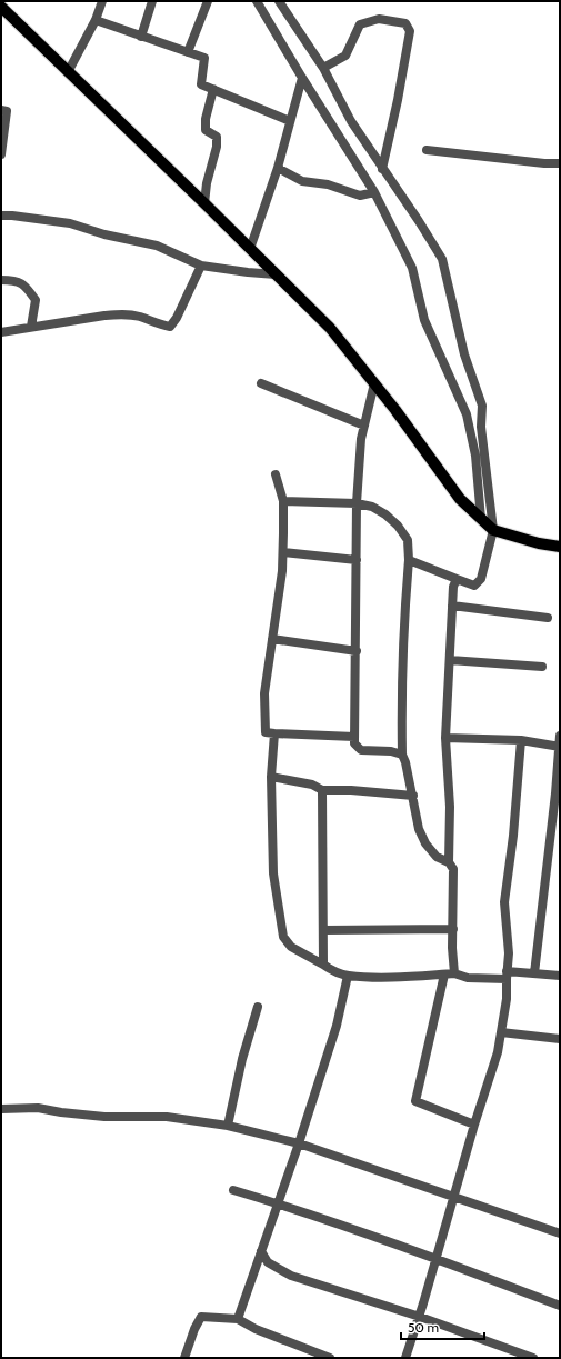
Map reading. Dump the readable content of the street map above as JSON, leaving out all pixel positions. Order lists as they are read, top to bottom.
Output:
{
  "scale_bar": "50 m"
}
